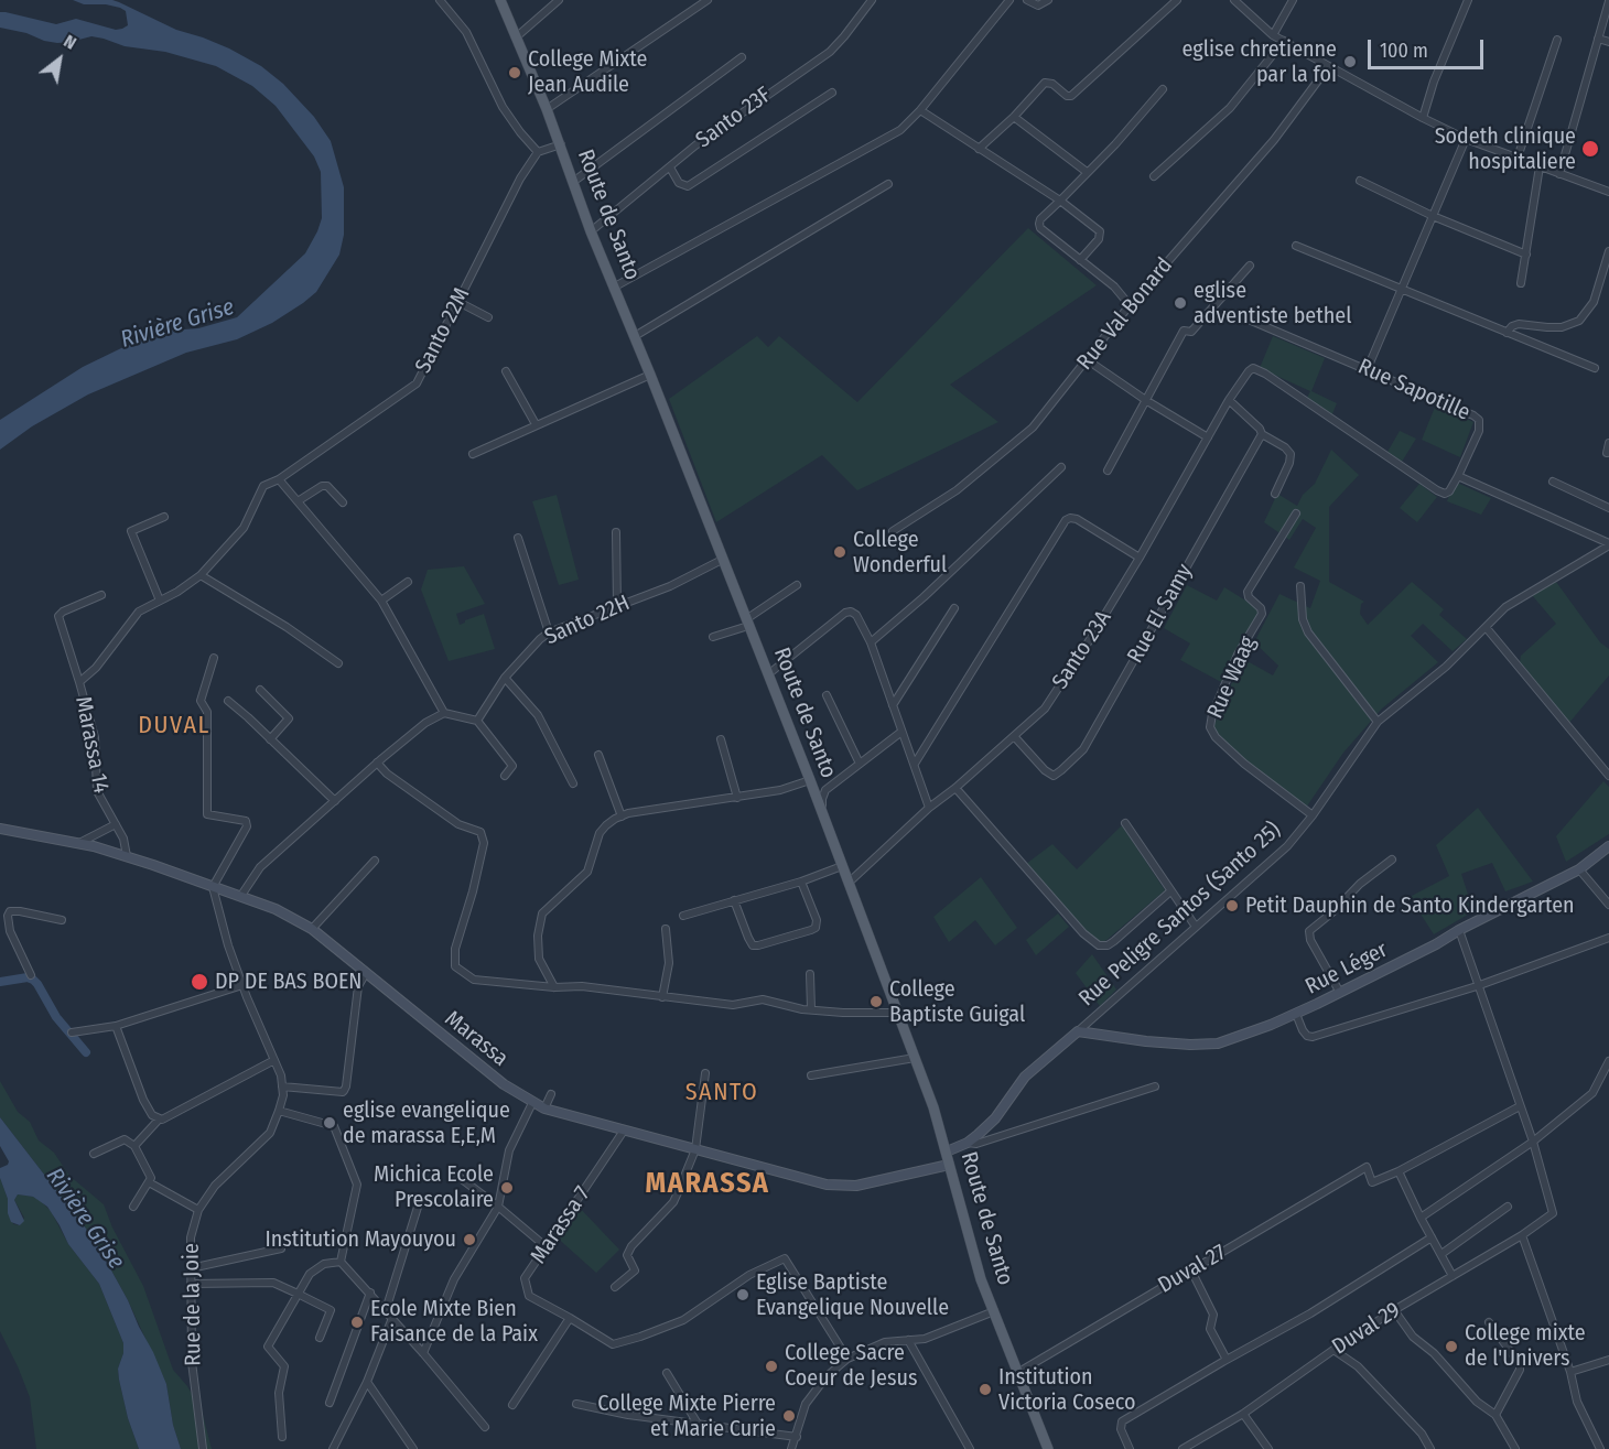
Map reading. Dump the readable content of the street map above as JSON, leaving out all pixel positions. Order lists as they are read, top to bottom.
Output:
{
  "streets": {
    "main road": [
      "Route de Santo",
      "Rue Peligre Santos (Santo 25)",
      "Rue Léger",
      "Marassa"
    ],
    "street": [
      "Santo 23F",
      "Rue Val Bonard",
      "Santo 22M",
      "Rue Sapotille",
      "Rue El Samy",
      "Santo 22H",
      "Santo 23A",
      "Rue Waag",
      "Marassa 14",
      "Marassa 7",
      "Duval 27",
      "Rue de la Joie",
      "Duval 29"
    ]
  },
  "crossings": [
    ["Santo 23F", "Route de Santo"],
    ["Route de Santo", "Santo 22H"],
    ["Route de Santo", "Santo 23A"],
    ["Route de Santo", "Rue Peligre Santos (Santo 25)"],
    ["Route de Santo", "Marassa"],
    ["Route de Santo", "Duval 27"],
    ["Santo 22M", "Marassa 14"],
    ["Rue Sapotille", "Santo 23A"],
    ["Rue El Samy", "Santo 23A"],
    ["Rue Waag", "Rue Peligre Santos (Santo 25)"],
    ["Marassa 14", "Marassa"],
    ["Rue Peligre Santos (Santo 25)", "Rue Léger"],
    ["Marassa", "Marassa 7"],
    ["Marassa", "Rue de la Joie"]
  ],
  "districts": ["DUVAL", "SANTO", "MARASSA"],
  "water": ["Rivière Grise"],
  "places": [
    "eglise chretienne par la foi",
    "College Mixte Jean Audile",
    "Sodeth clinique hospitaliere",
    "eglise adventiste bethel",
    "College Wonderful",
    "Petit Dauphin de Santo Kindergarten",
    "DP DE BAS BOEN",
    "College Baptiste Guigal",
    "eglise evangelique de marassa E,E,M",
    "Michica Ecole Prescolaire",
    "Institution Mayouyou",
    "Eglise Baptiste Evangelique Nouvelle",
    "Ecole Mixte Bien Faisance de la Paix",
    "College mixte de l'Univers",
    "College Sacre Coeur de Jesus",
    "Institution Victoria Coseco",
    "College Mixte Pierre et Marie Curie"
  ],
  "scale_bar": "100 m",
  "north": "top right"
}
